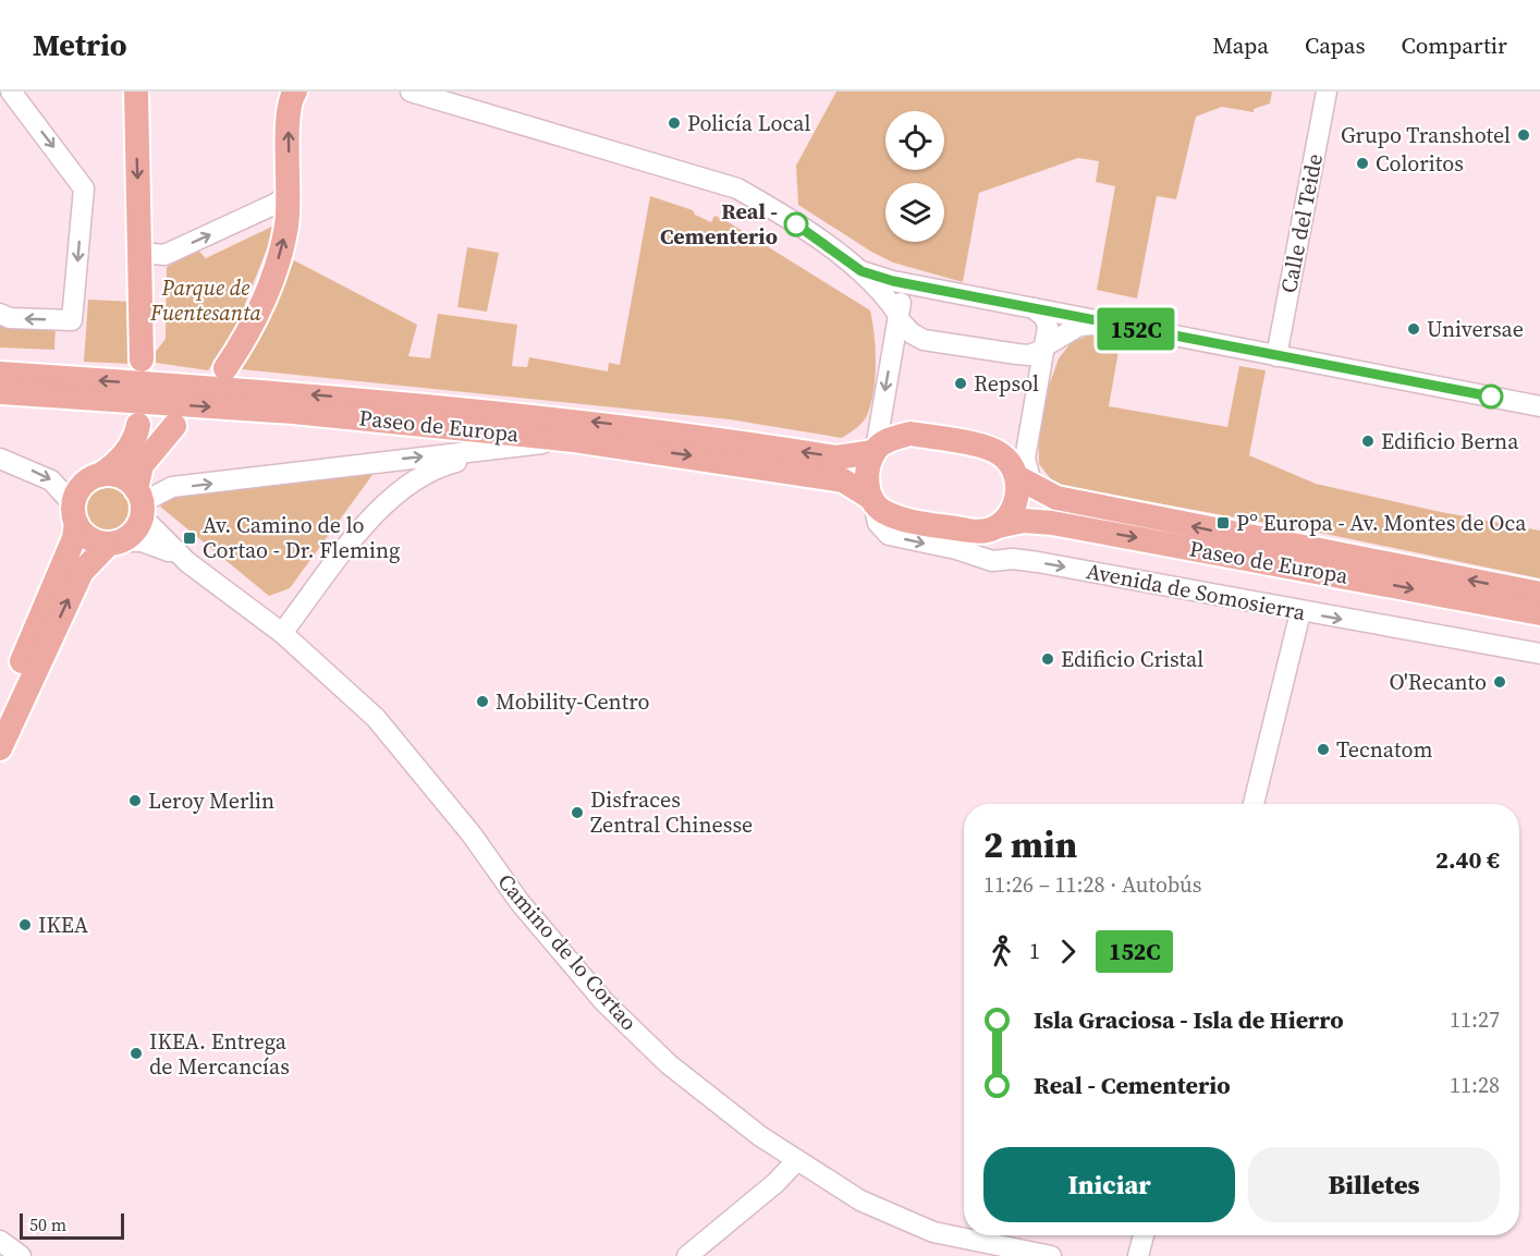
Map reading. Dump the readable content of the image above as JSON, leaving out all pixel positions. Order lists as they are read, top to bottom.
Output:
{
  "streets": {
    "main road": ["Paseo de Europa"],
    "street": ["Calle del Teide", "Avenida de Somosierra", "Camino de lo Cortao"]
  },
  "crossings": [
    ["Paseo de Europa", "Avenida de Somosierra"]
  ],
  "one_way": ["Avenida de Somosierra"],
  "parks": ["Parque de Fuentesanta"],
  "places": {
    "other": [
      "Policía Local",
      "Grupo Transhotel",
      "Coloritos",
      "Real - Cementerio",
      "Universae",
      "Repsol",
      "Edificio Berna",
      "Edificio Cristal",
      "O'Recanto",
      "Mobility-Centro",
      "Tecnatom",
      "Leroy Merlin",
      "Disfraces Zentral Chinesse",
      "IKEA",
      "IKEA. Entrega de Mercancías"
    ],
    "transit": ["Pº Europa - Av. Montes de Oca", "Av. Camino de lo Cortao - Dr. Fleming"]
  },
  "lines": ["bus line 152C"],
  "scale_bar": "50 m",
  "page": {
    "header": "Metrio",
    "nav": ["Mapa", "Capas", "Compartir"],
    "on_map": "152C",
    "heading": ["2 min", "11:26 – 11:28 · Autobús", "2.40 €"],
    "legs": ["1", "152C"],
    "list": [
      {
        "name": "Isla Graciosa - Isla de Hierro",
        "value": "11:27"
      },
      {
        "name": "Real - Cementerio",
        "value": "11:28"
      }
    ],
    "buttons": ["Iniciar", "Billetes"],
    "scale": "50 m"
  }
}
